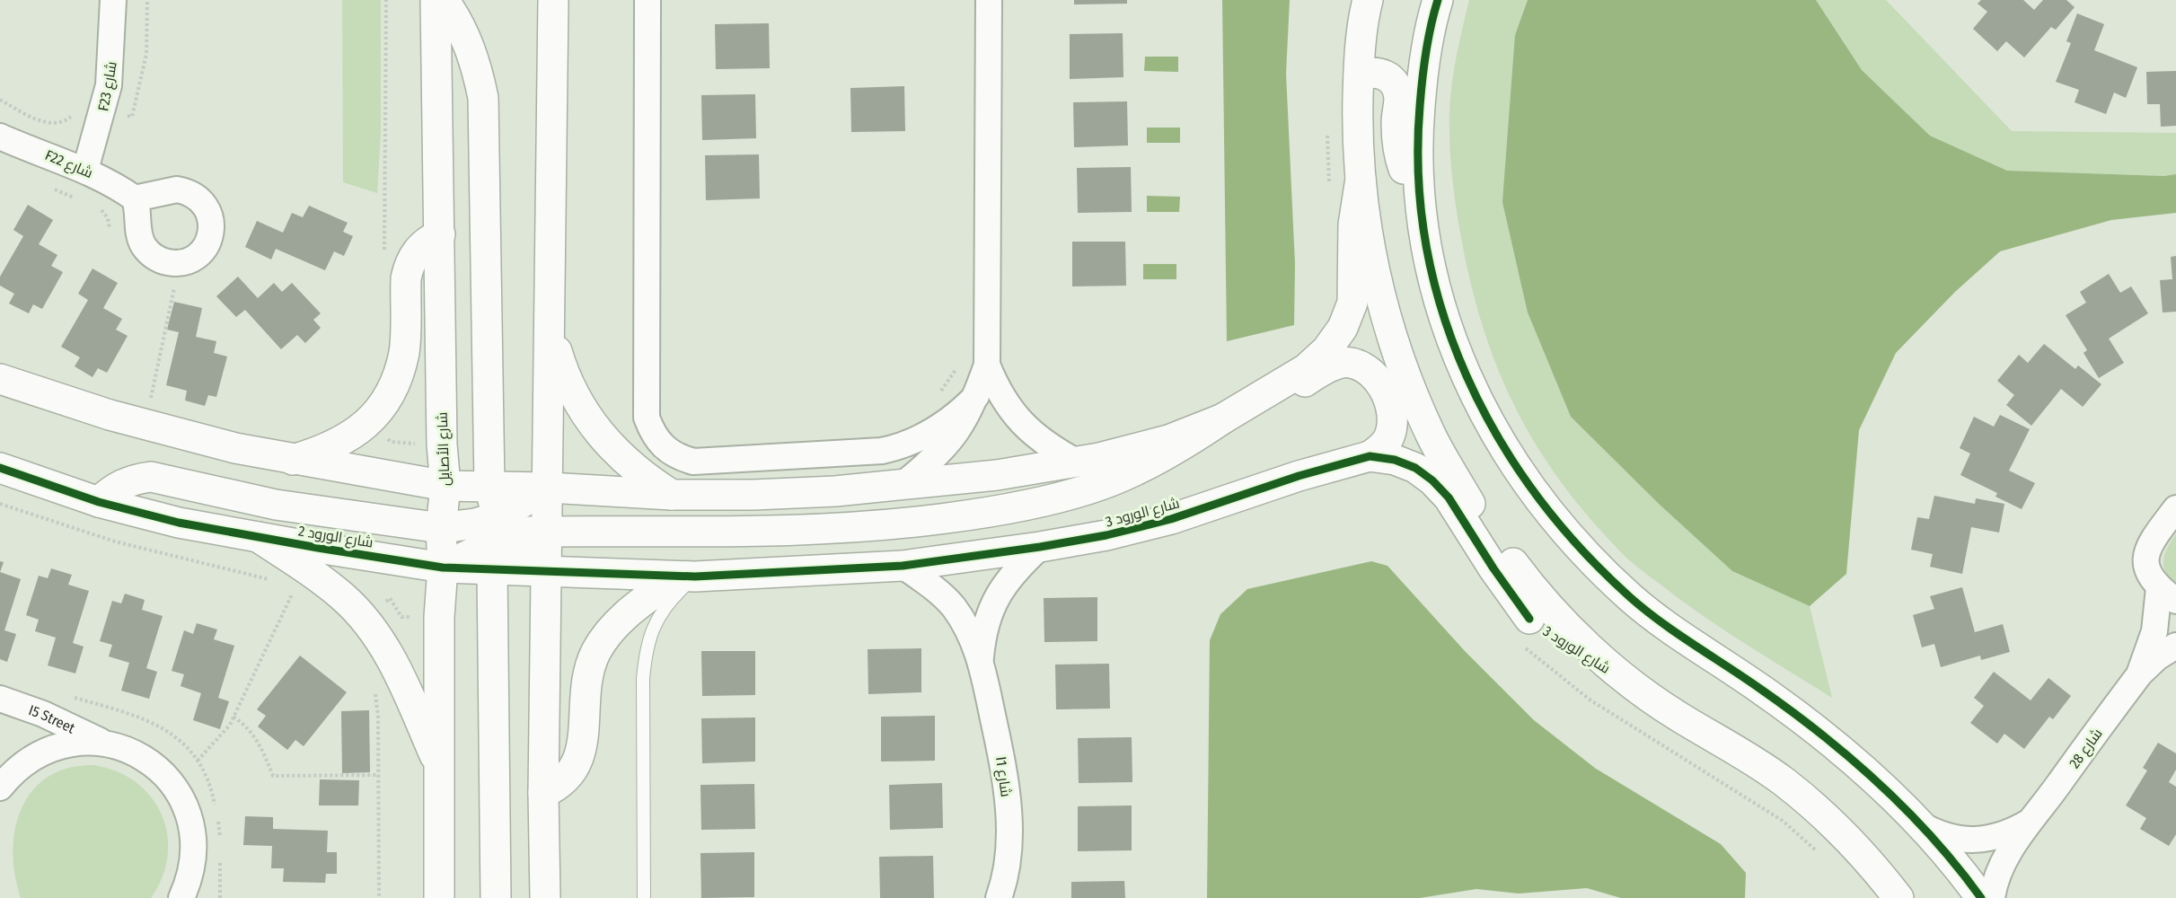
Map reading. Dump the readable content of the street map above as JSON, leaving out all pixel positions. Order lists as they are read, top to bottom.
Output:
{
  "streets": {
    "street": [
      "F23 شارع",
      "F22 شارع",
      "شارع الأصايل",
      "شارع الورود 3",
      "شارع الورود 2",
      "I5 Street",
      "شارع 28",
      "I1 شارع"
    ]
  },
  "crossings": [
    ["F23 شارع", "F22 شارع"],
    ["شارع الأصايل", "شارع الورود 2"],
    ["شارع الورود 3", "I1 شارع"]
  ]
}
